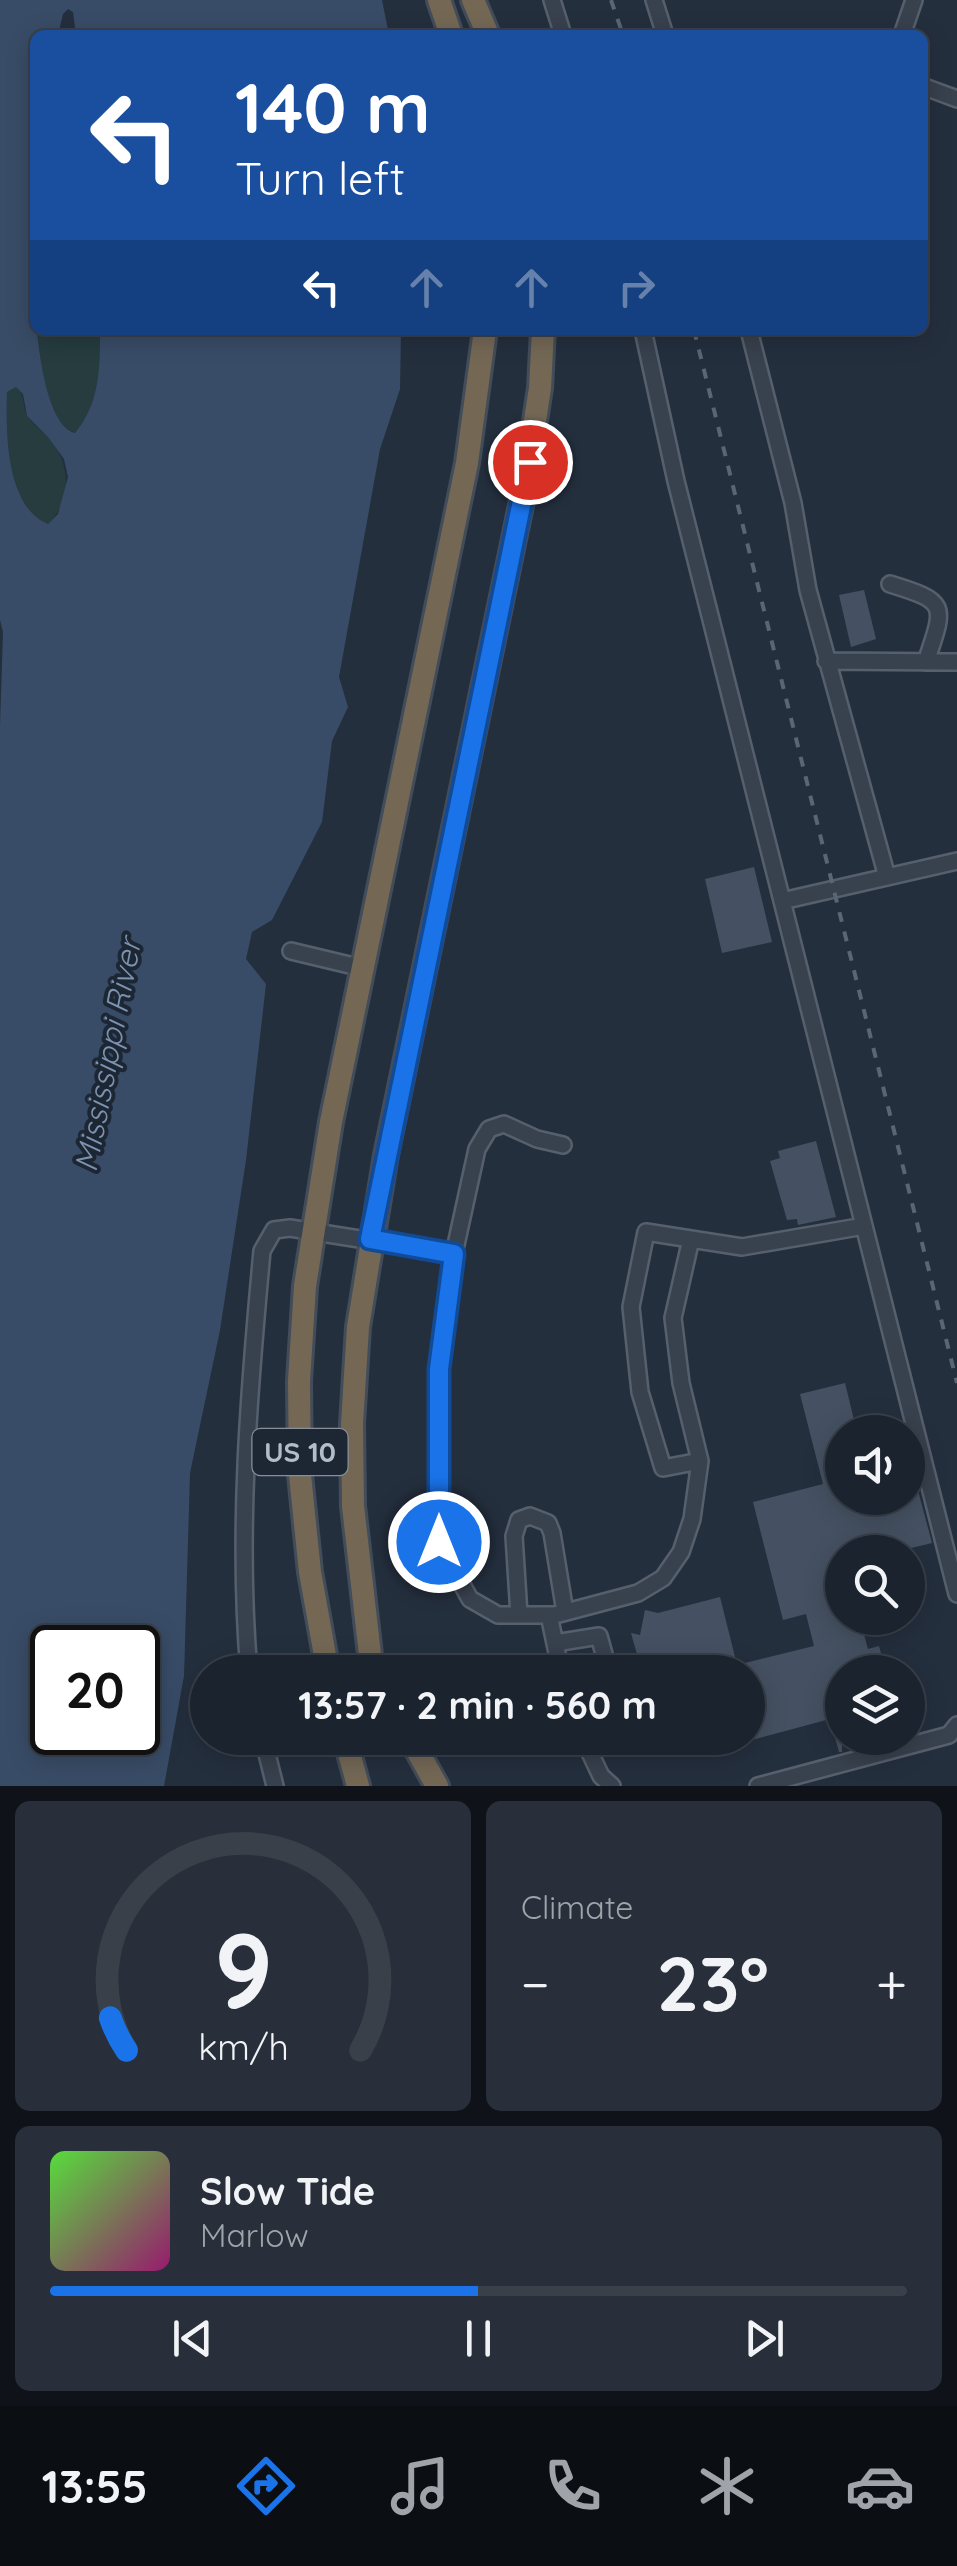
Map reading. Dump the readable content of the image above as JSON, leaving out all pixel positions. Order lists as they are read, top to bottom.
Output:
{
  "streets": {
    "highway": ["US 10"]
  },
  "water": ["Mississippi River"],
  "page": {
    "turn": ["140 m", "Turn left"],
    "limit": "20",
    "trip": "13:57 · 2 min · 560 m",
    "tile": "Climate",
    "heat": ["−", "23°", "+"],
    "song": ["Slow Tide", "Marlow"],
    "tabs": "13:55",
    "gauge": ["9", "km/h"]
  }
}
